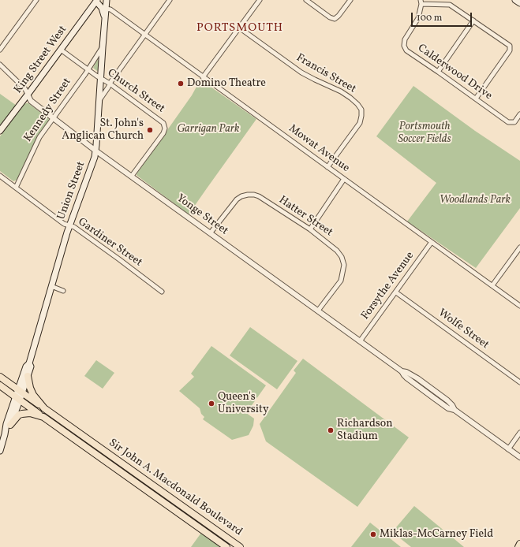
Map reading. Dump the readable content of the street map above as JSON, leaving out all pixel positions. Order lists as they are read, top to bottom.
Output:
{
  "streets": {
    "main road": ["King Street West", "Union Street", "Sir John A. Macdonald Boulevard"],
    "street": [
      "Calderwood Drive",
      "Francis Street",
      "Church Street",
      "Kennedy Street",
      "Mowat Avenue",
      "Yonge Street",
      "Hatter Street",
      "Gardiner Street",
      "Forsythe Avenue",
      "Wolfe Street"
    ]
  },
  "crossings": [
    ["King Street West", "Church Street"],
    ["King Street West", "Union Street"],
    ["King Street West", "Yonge Street"],
    ["Francis Street", "Mowat Avenue"],
    ["Church Street", "Kennedy Street"],
    ["Church Street", "Union Street"],
    ["Church Street", "Yonge Street"],
    ["Kennedy Street", "Union Street"],
    ["Kennedy Street", "Yonge Street"],
    ["Kennedy Street", "Gardiner Street"],
    ["Mowat Avenue", "Union Street"],
    ["Mowat Avenue", "Forsythe Avenue"],
    ["Union Street", "Yonge Street"],
    ["Union Street", "Gardiner Street"],
    ["Yonge Street", "Hatter Street"],
    ["Yonge Street", "Forsythe Avenue"],
    ["Forsythe Avenue", "Wolfe Street"]
  ],
  "districts": ["PORTSMOUTH"],
  "parks": ["Portsmouth Soccer Fields", "Garrigan Park", "Woodlands Park"],
  "places": [
    "Domino Theatre",
    "St. John's Anglican Church",
    "Queen's University",
    "Richardson Stadium",
    "Miklas-McCarney Field"
  ],
  "scale_bar": "100 m"
}
